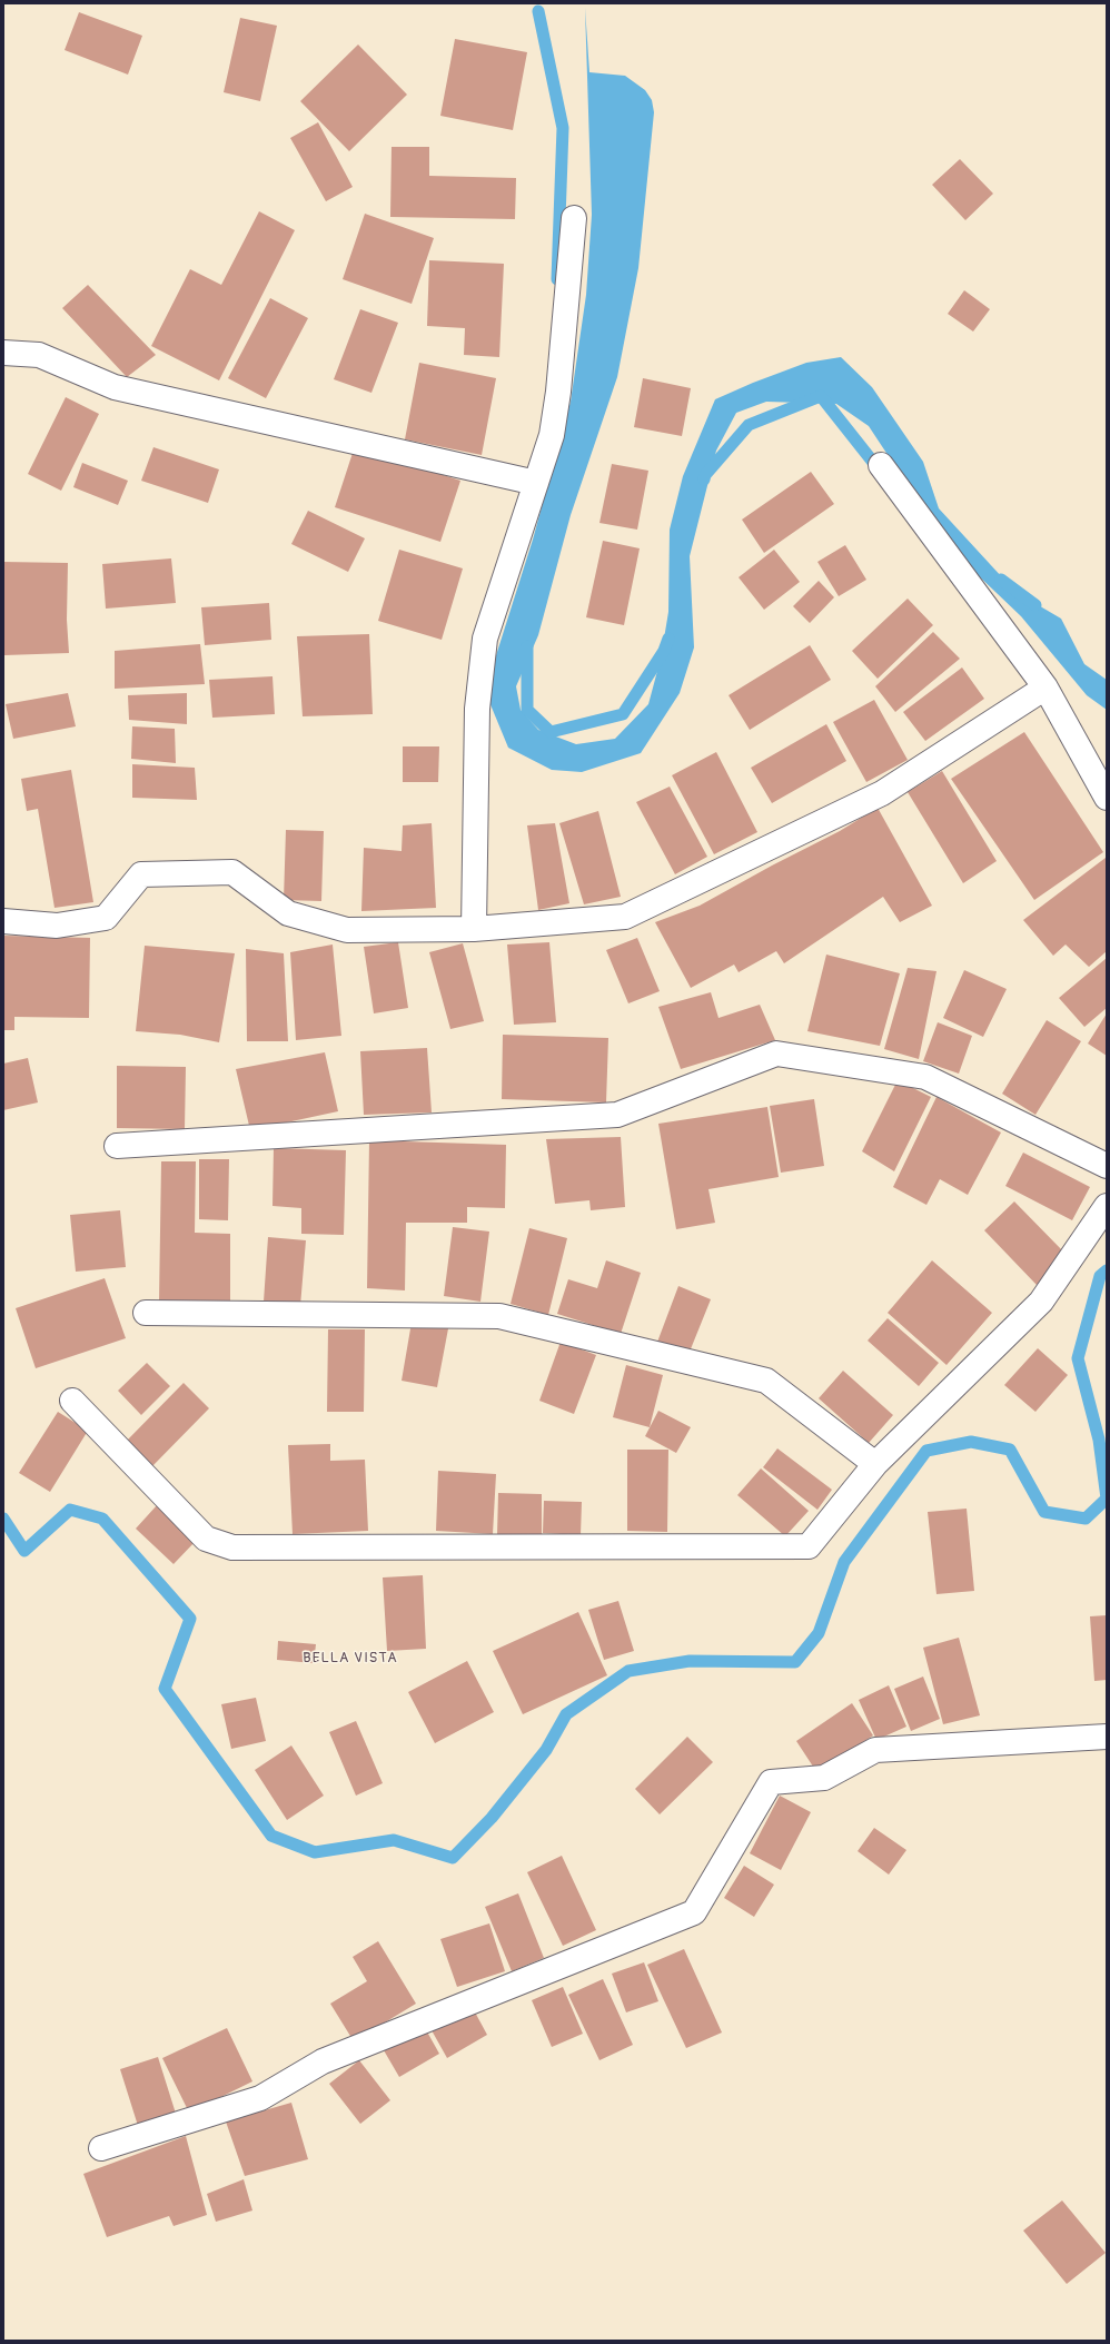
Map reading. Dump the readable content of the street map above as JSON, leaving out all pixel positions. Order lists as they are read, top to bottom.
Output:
{
  "districts": ["BELLA VISTA"]
}
